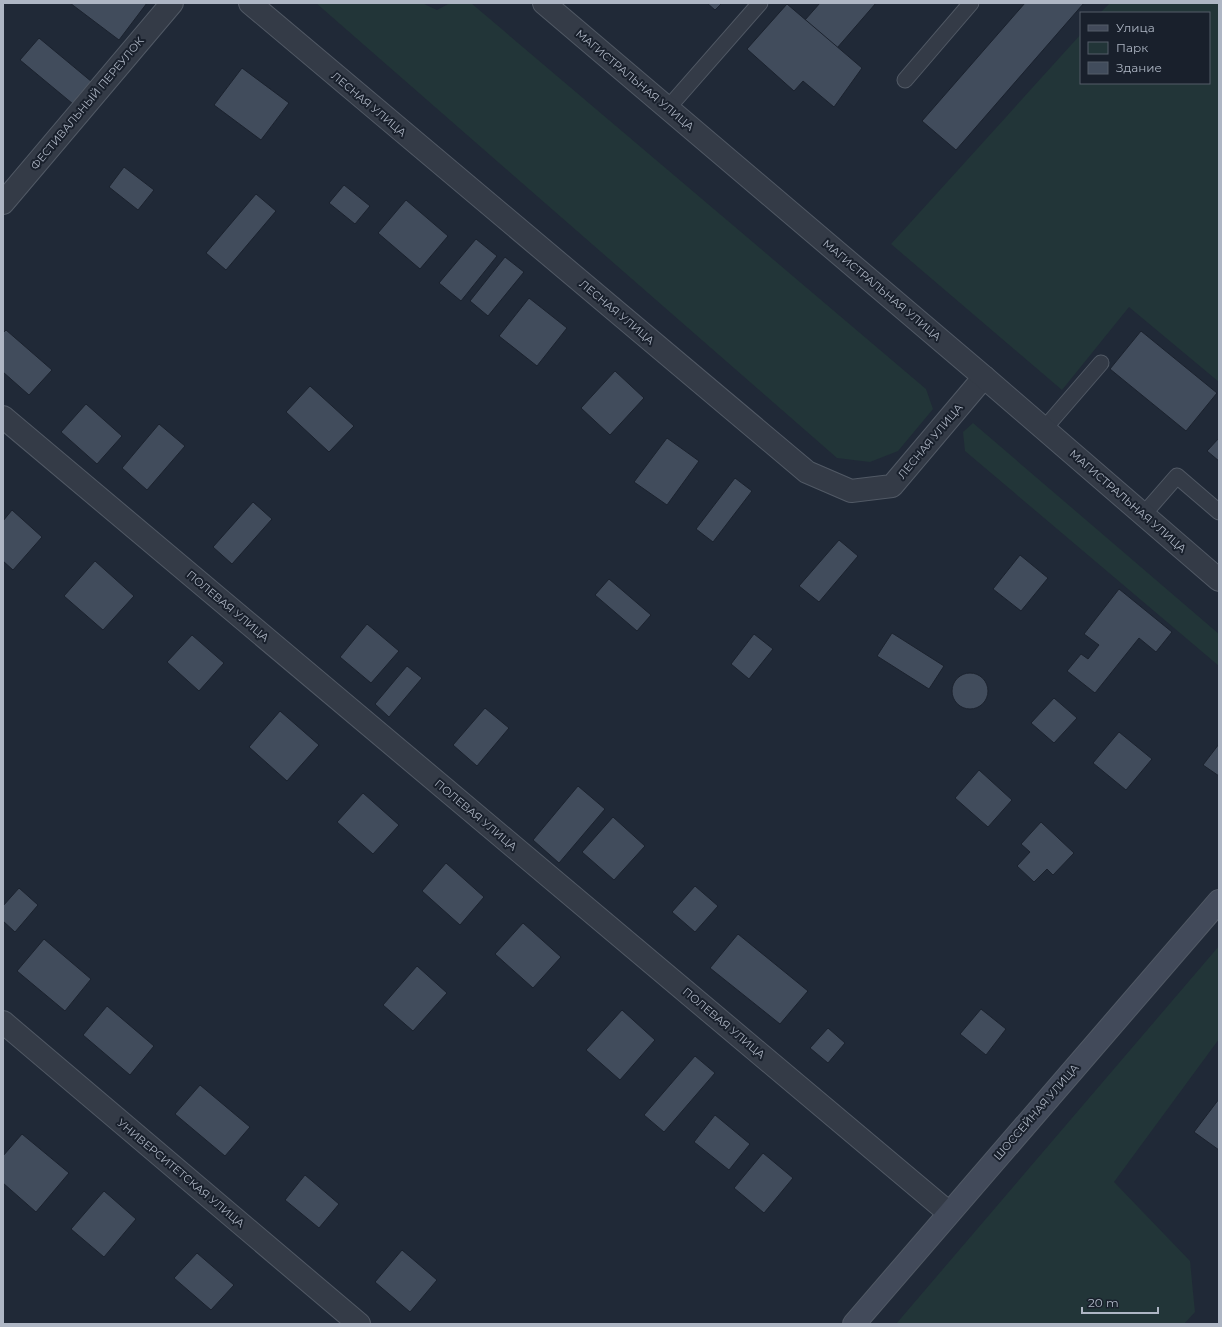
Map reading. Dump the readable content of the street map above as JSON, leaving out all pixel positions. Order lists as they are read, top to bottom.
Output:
{
  "streets": {
    "street": [
      "МАГИСТРАЛЬНАЯ УЛИЦА",
      "ФЕСТИВАЛЬНЫЙ ПЕРЕУЛОК",
      "ЛЕСНАЯ УЛИЦА",
      "ПОЛЕВАЯ УЛИЦА",
      "ШОССЕЙНАЯ УЛИЦА",
      "УНИВЕРСИТЕТСКАЯ УЛИЦА"
    ]
  },
  "crossings": [
    ["МАГИСТРАЛЬНАЯ УЛИЦА", "ЛЕСНАЯ УЛИЦА"],
    ["ПОЛЕВАЯ УЛИЦА", "ШОССЕЙНАЯ УЛИЦА"]
  ],
  "legend": ["Улица", "Парк", "Здание"],
  "scale_bar": "20 m"
}
